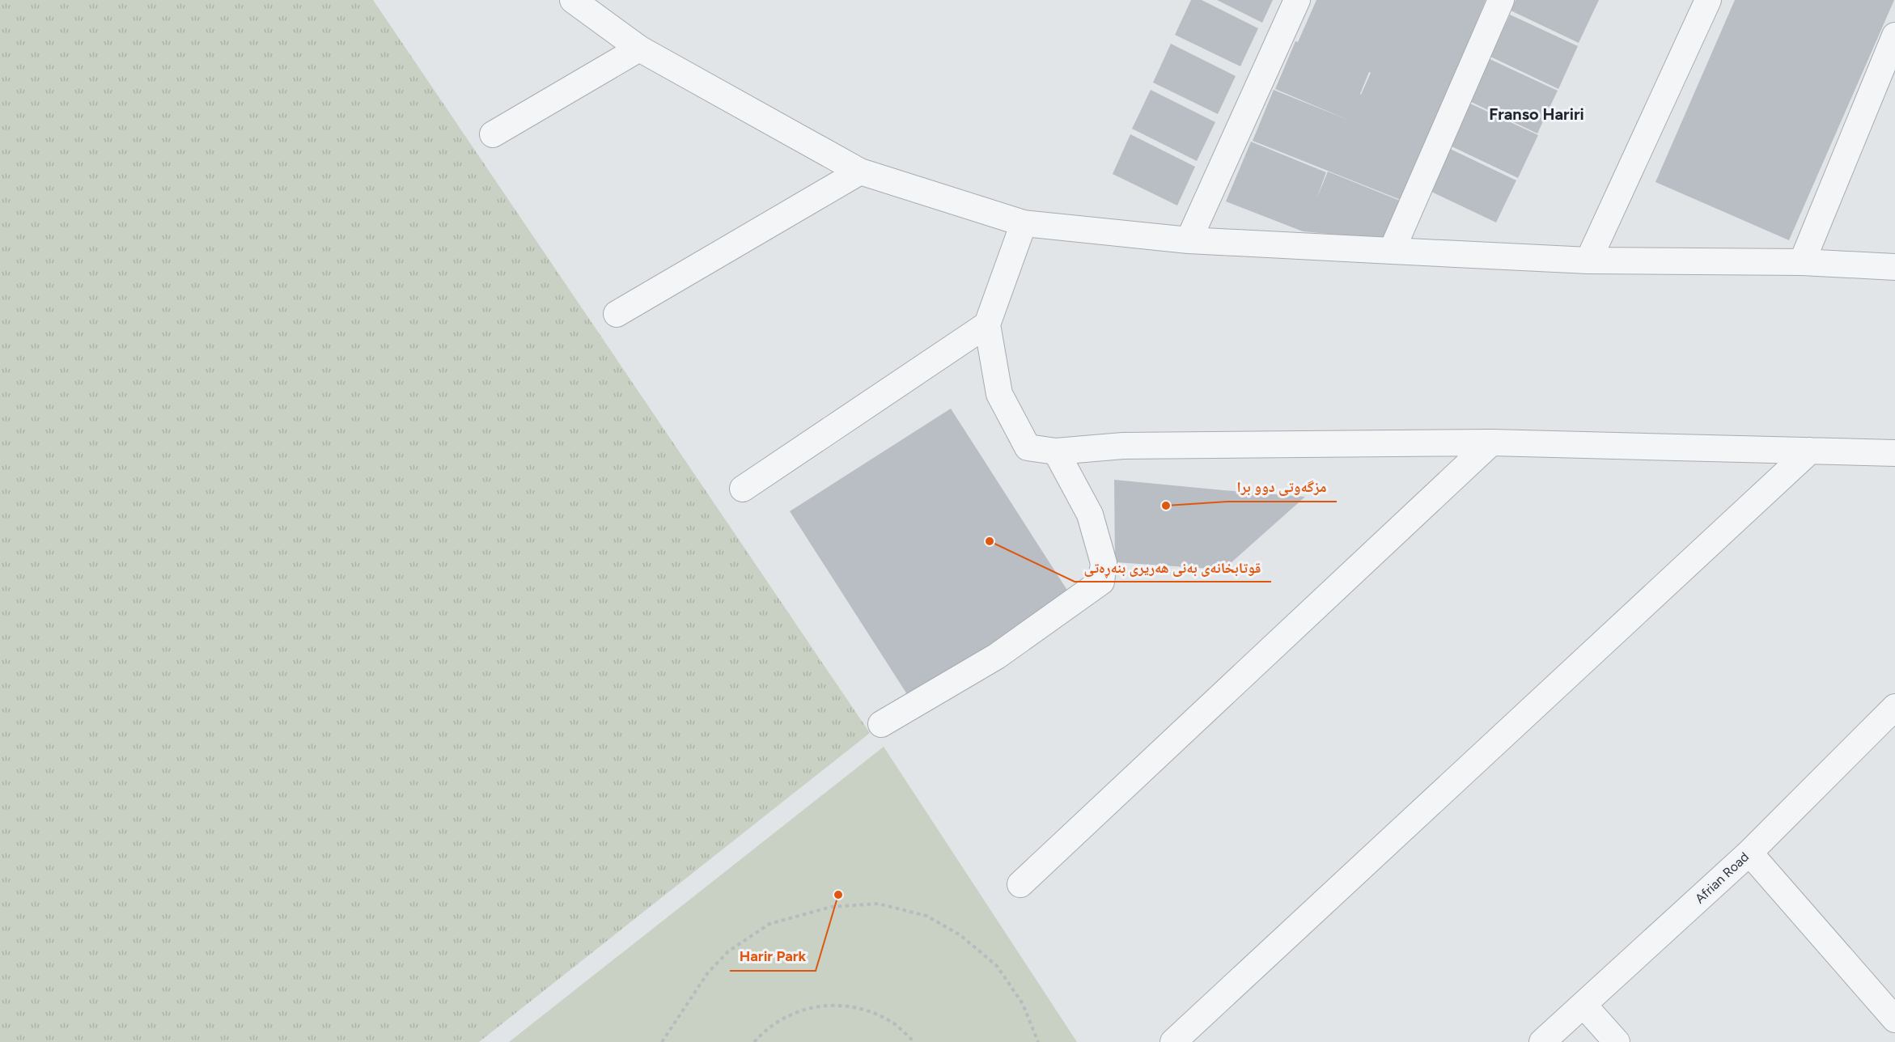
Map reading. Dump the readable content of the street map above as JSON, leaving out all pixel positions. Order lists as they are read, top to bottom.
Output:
{
  "streets": {
    "street": ["Afrian Road"]
  },
  "districts": ["Franso Hariri"],
  "places": ["مزگەوتی دوو برا", "قوتابخانەی بەنی هەریری بنەڕەتی", "Harir Park"]
}
